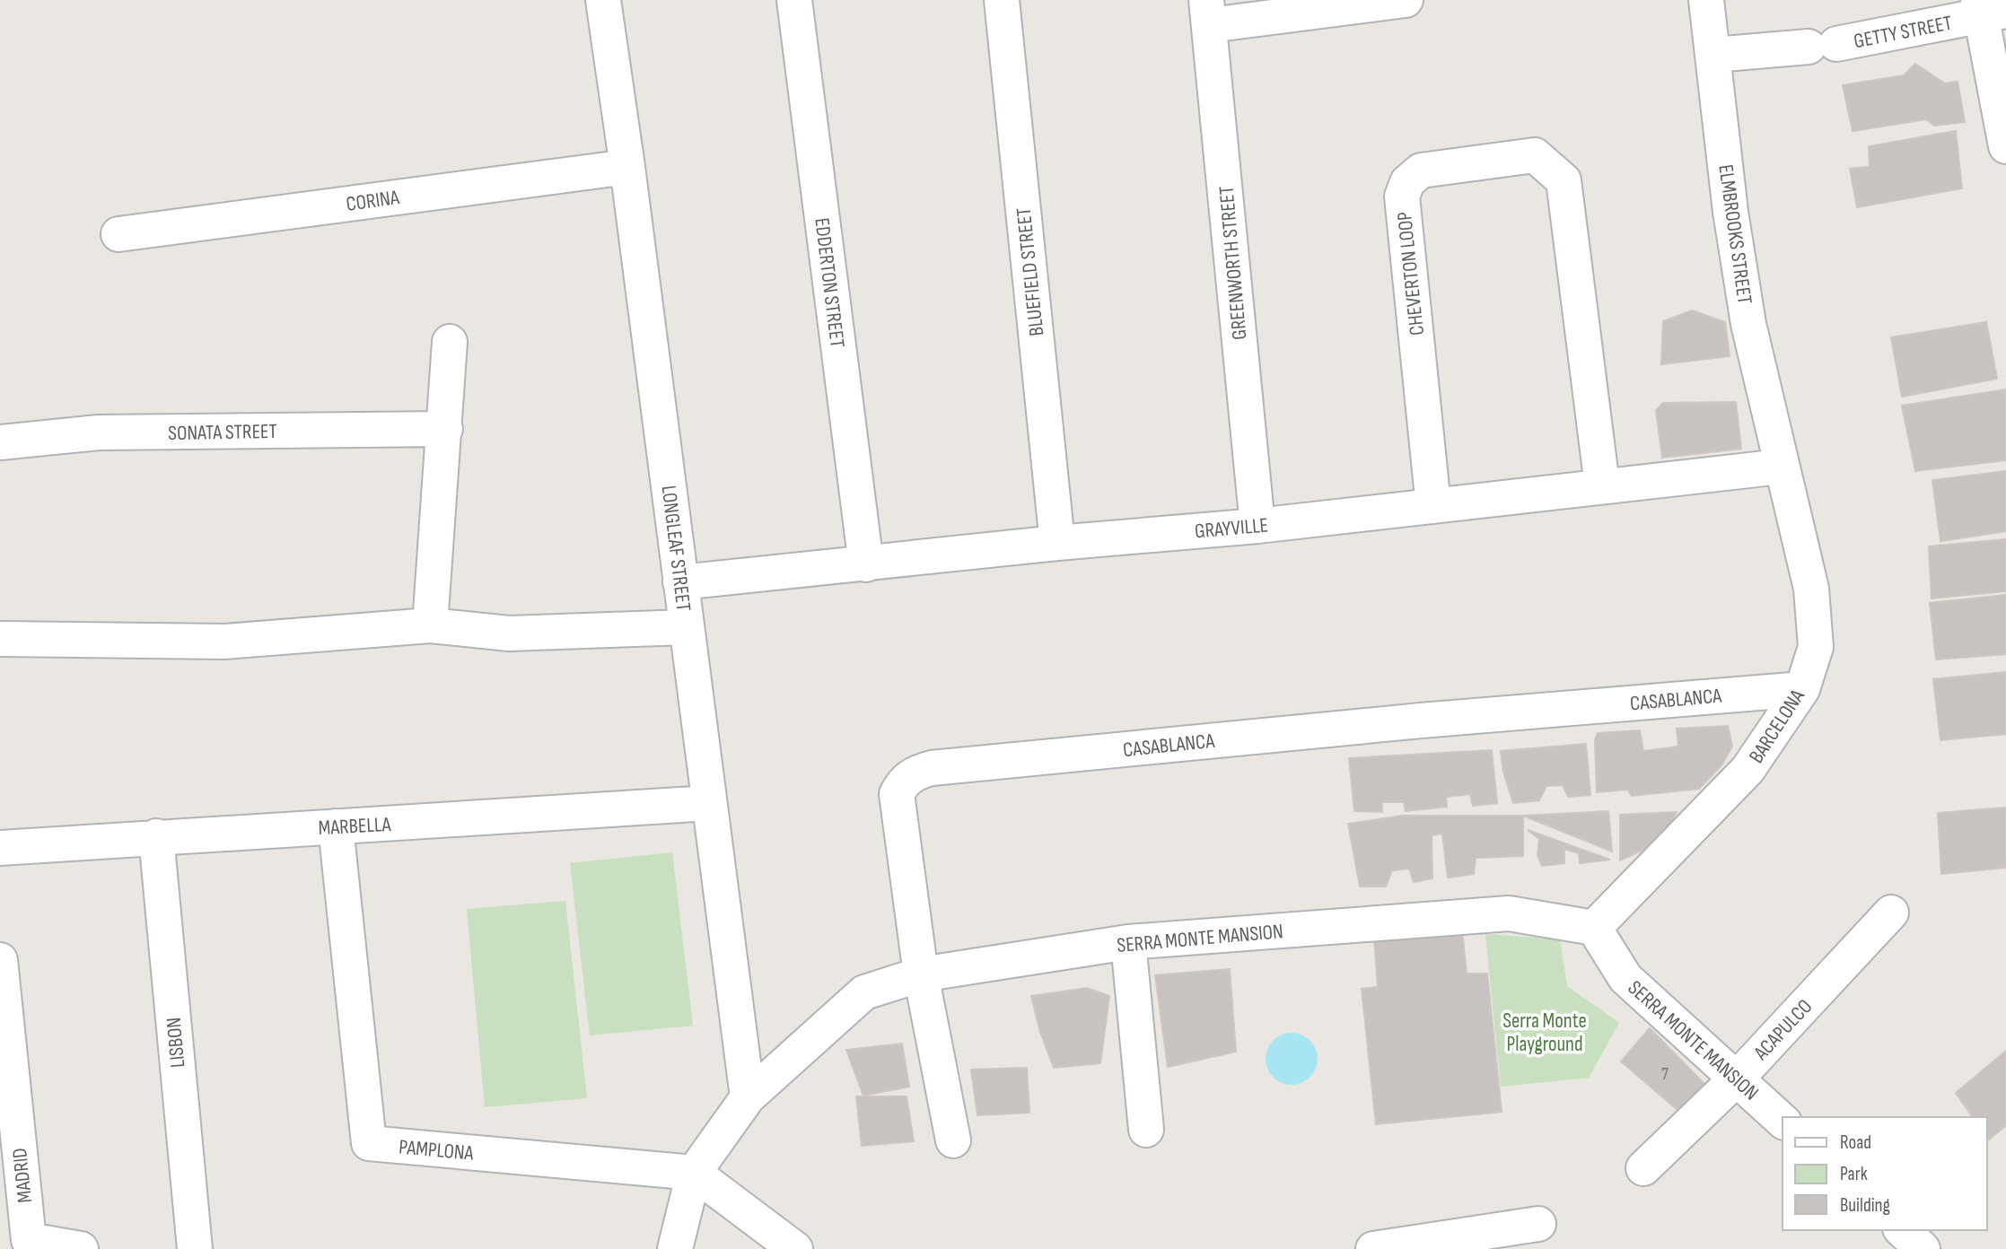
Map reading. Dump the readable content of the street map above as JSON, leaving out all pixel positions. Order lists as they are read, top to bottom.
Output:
{
  "streets": {
    "street": [
      "GETTY STREET",
      "CORINA",
      "ELMBROOKS STREET",
      "GREENWORTH STREET",
      "BLUEFIELD STREET",
      "CHEVERTON LOOP",
      "EDDERTON STREET",
      "SONATA STREET",
      "GRAYVILLE",
      "LONGLEAF STREET",
      "CASABLANCA",
      "BARCELONA",
      "MARBELLA",
      "SERRA MONTE MANSION",
      "ACAPULCO",
      "LISBON",
      "PAMPLONA",
      "MADRID"
    ]
  },
  "crossings": [
    ["GETTY STREET", "ELMBROOKS STREET"],
    ["CORINA", "LONGLEAF STREET"],
    ["ELMBROOKS STREET", "GRAYVILLE"],
    ["ELMBROOKS STREET", "BARCELONA"],
    ["GREENWORTH STREET", "GRAYVILLE"],
    ["BLUEFIELD STREET", "GRAYVILLE"],
    ["CHEVERTON LOOP", "GRAYVILLE"],
    ["EDDERTON STREET", "GRAYVILLE"],
    ["GRAYVILLE", "LONGLEAF STREET"],
    ["GRAYVILLE", "BARCELONA"],
    ["LONGLEAF STREET", "MARBELLA"],
    ["LONGLEAF STREET", "SERRA MONTE MANSION"],
    ["CASABLANCA", "BARCELONA"],
    ["CASABLANCA", "SERRA MONTE MANSION"],
    ["BARCELONA", "SERRA MONTE MANSION"],
    ["MARBELLA", "LISBON"],
    ["MARBELLA", "PAMPLONA"],
    ["SERRA MONTE MANSION", "ACAPULCO"],
    ["SERRA MONTE MANSION", "PAMPLONA"]
  ],
  "parks": ["Serra Monte Playground"],
  "house_numbers": ["7"],
  "legend": ["Road", "Park", "Building"]
}
